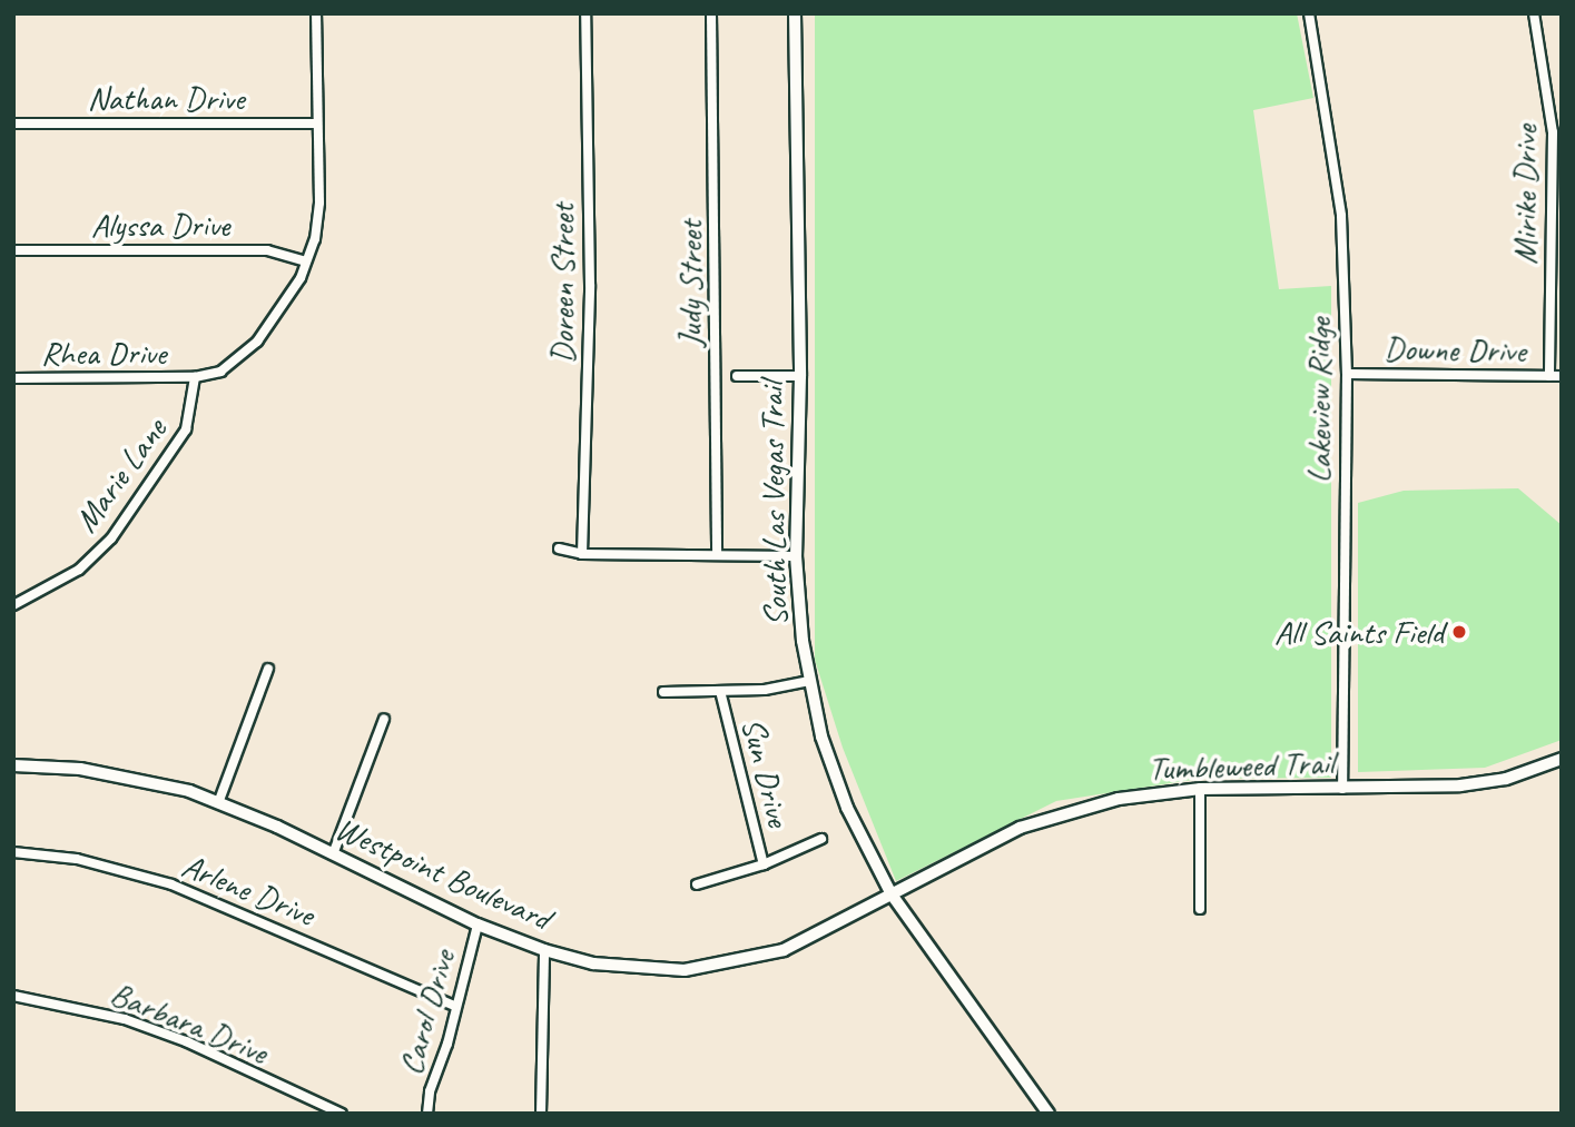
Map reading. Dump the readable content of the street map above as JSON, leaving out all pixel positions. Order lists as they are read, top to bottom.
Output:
{
  "streets": {
    "street": [
      "Nathan Drive",
      "Mirike Drive",
      "Alyssa Drive",
      "Doreen Street",
      "Judy Street",
      "Downe Drive",
      "Rhea Drive",
      "Lakeview Ridge",
      "Marie Lane",
      "South Las Vegas Trail",
      "Tumbleweed Trail",
      "Sun Drive",
      "Westpoint Boulevard",
      "Arlene Drive",
      "Carol Drive",
      "Barbara Drive"
    ]
  },
  "crossings": [
    ["Nathan Drive", "Rhea Drive"],
    ["Mirike Drive", "Downe Drive"],
    ["Alyssa Drive", "Rhea Drive"],
    ["Downe Drive", "Lakeview Ridge"],
    ["Rhea Drive", "Marie Lane"],
    ["Lakeview Ridge", "Tumbleweed Trail"],
    ["South Las Vegas Trail", "Tumbleweed Trail"],
    ["South Las Vegas Trail", "Westpoint Boulevard"],
    ["Tumbleweed Trail", "Westpoint Boulevard"],
    ["Westpoint Boulevard", "Carol Drive"],
    ["Arlene Drive", "Carol Drive"]
  ],
  "places": ["All Saints Field"]
}
